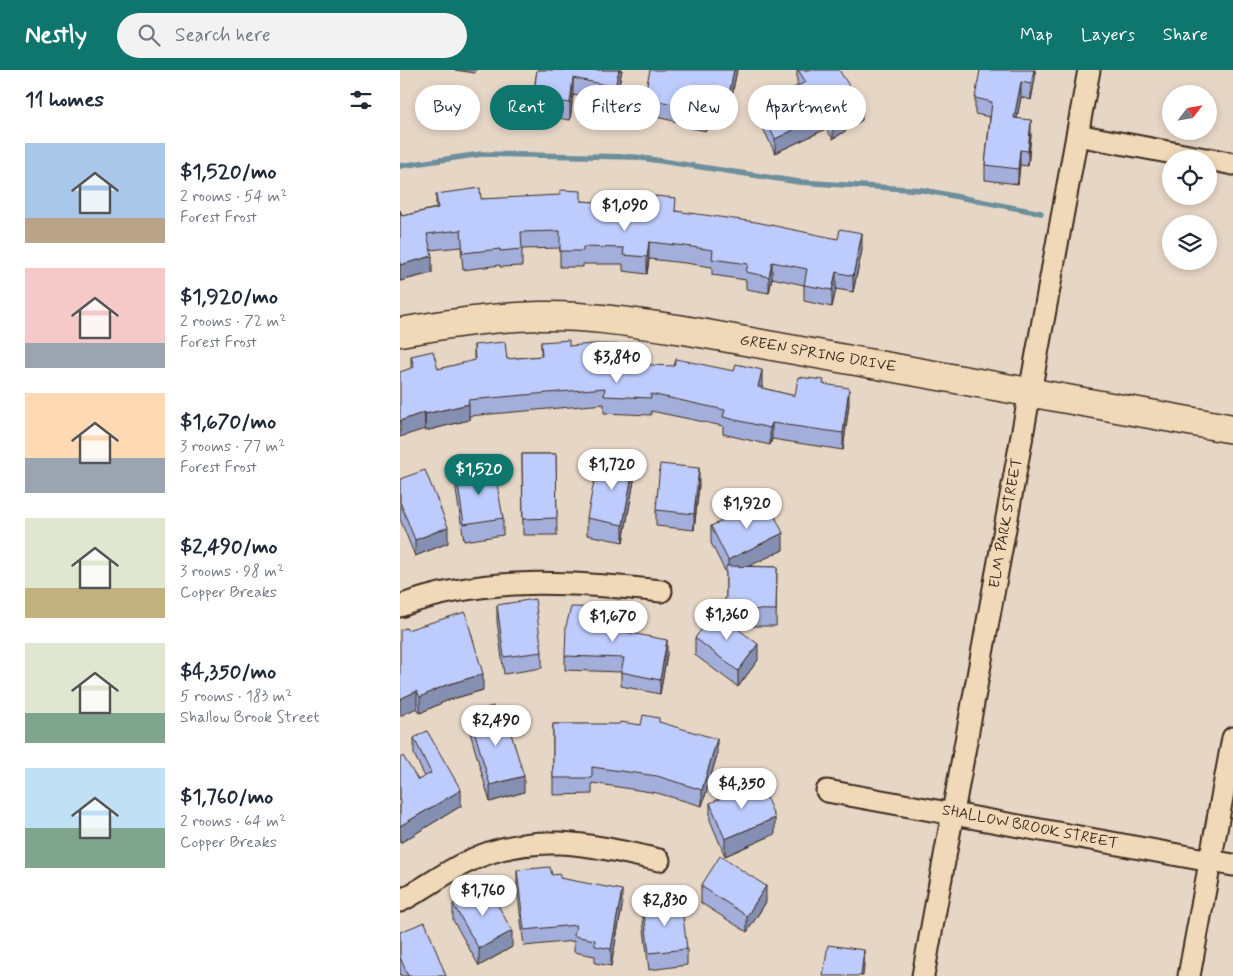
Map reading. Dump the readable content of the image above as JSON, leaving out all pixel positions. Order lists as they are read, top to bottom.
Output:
{
  "streets": {
    "street": ["GREEN SPRING DRIVE", "ELM PARK STREET", "SHALLOW BROOK STREET"]
  },
  "crossings": [
    ["GREEN SPRING DRIVE", "ELM PARK STREET"],
    ["ELM PARK STREET", "SHALLOW BROOK STREET"]
  ],
  "north": "top right",
  "page": {
    "header": "Nestly",
    "search": "Search here",
    "nav": ["Map", "Layers", "Share"],
    "heading": "11 homes",
    "chip": [
      "Buy",
      "Rent",
      "Filters",
      "New",
      "Apartment"
    ],
    "list": [
      {
        "name": "$1,520/mo",
        "note": "2 rooms · 54 m² · Forest Frost"
      },
      {
        "name": "$1,920/mo",
        "note": "2 rooms · 72 m² · Forest Frost"
      },
      {
        "name": "$1,670/mo",
        "note": "3 rooms · 77 m² · Forest Frost"
      },
      {
        "name": "$2,490/mo",
        "note": "3 rooms · 98 m² · Copper Breaks"
      },
      {
        "name": "$4,350/mo",
        "note": "5 rooms · 183 m² · Shallow Brook Street"
      },
      {
        "name": "$1,760/mo",
        "note": "2 rooms · 64 m² · Copper Breaks"
      }
    ],
    "price": [
      "$1,090",
      "$3,840",
      "$1,720",
      "$1,520",
      "$1,920",
      "$1,360",
      "$1,670",
      "$2,490",
      "$4,350",
      "$1,760",
      "$2,830"
    ]
  }
}
